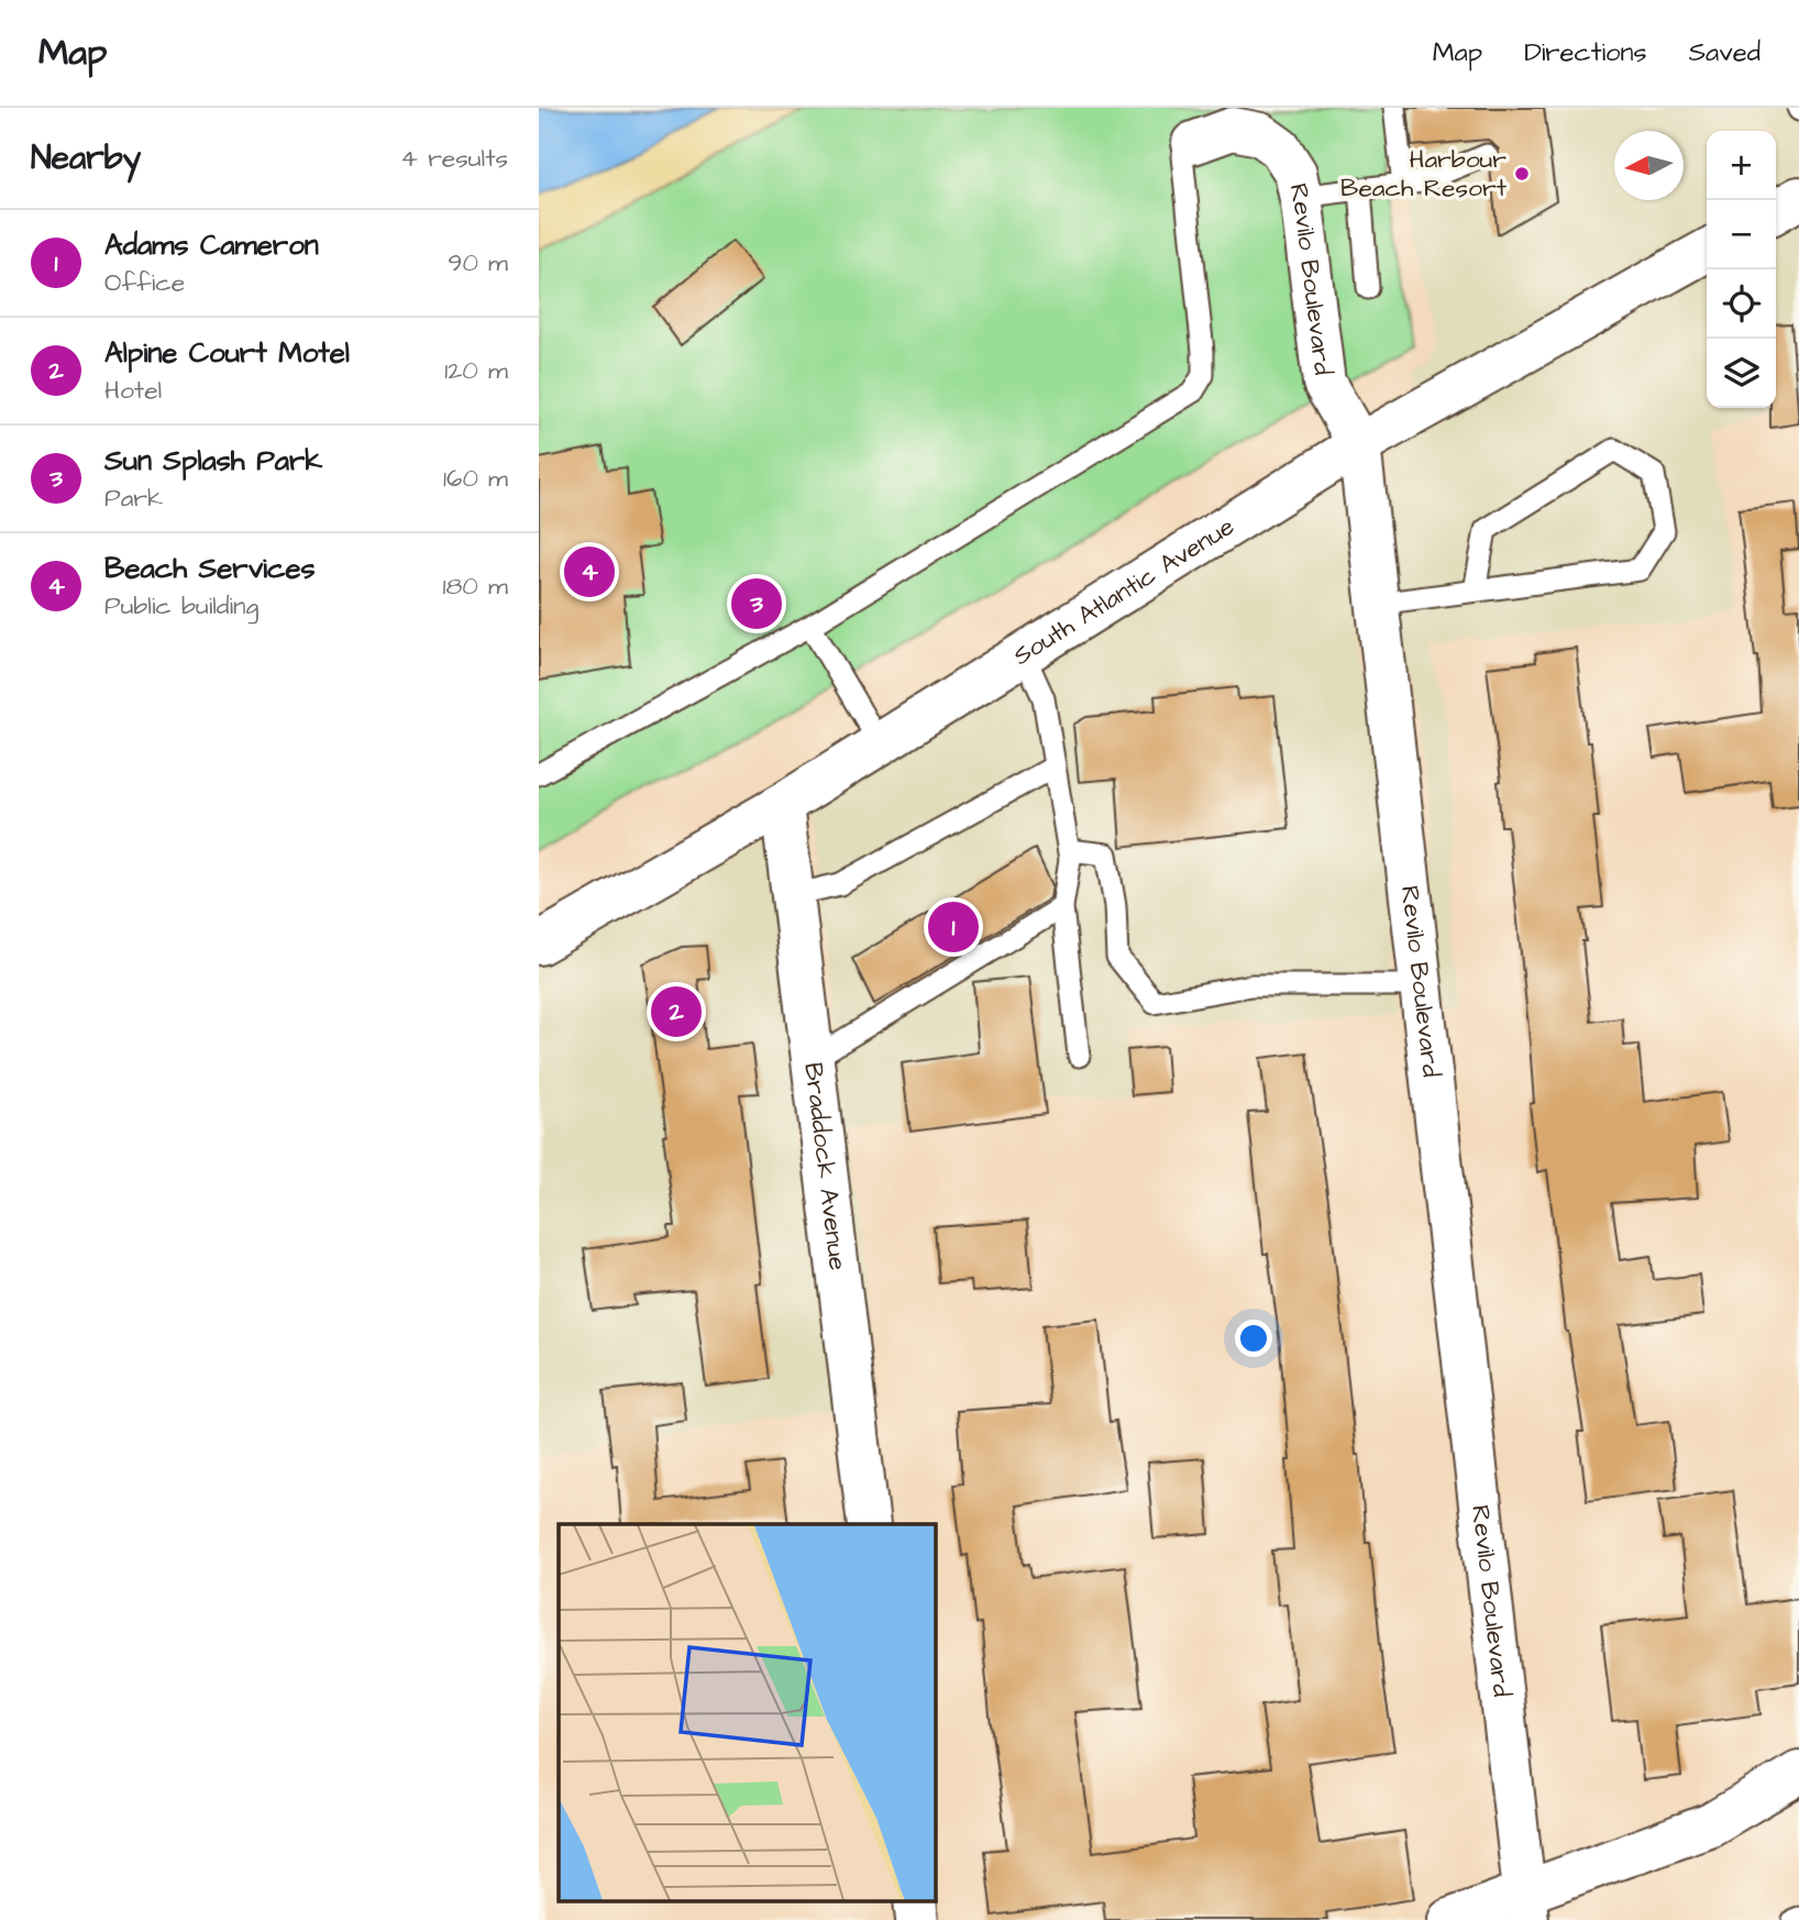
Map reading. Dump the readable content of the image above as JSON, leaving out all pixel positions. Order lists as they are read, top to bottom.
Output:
{
  "streets": {
    "street": ["Revilo Boulevard", "South Atlantic Avenue", "Braddock Avenue"]
  },
  "crossings": [
    ["Revilo Boulevard", "South Atlantic Avenue"],
    ["South Atlantic Avenue", "Braddock Avenue"]
  ],
  "places": ["Harbour Beach Resort"],
  "north": "left",
  "page": {
    "header": "Map",
    "nav": ["Map", "Directions", "Saved"],
    "heading": ["Nearby", "4 results"],
    "map_buttons": ["+", "−"],
    "list": [
      {
        "mark": "1",
        "name": "Adams Cameron",
        "note": "Office",
        "value": "90 m"
      },
      {
        "mark": "2",
        "name": "Alpine Court Motel",
        "note": "Hotel",
        "value": "120 m"
      },
      {
        "mark": "3",
        "name": "Sun Splash Park",
        "note": "Park",
        "value": "160 m"
      },
      {
        "mark": "4",
        "name": "Beach Services",
        "note": "Public building",
        "value": "180 m"
      }
    ],
    "pins": [
      "4",
      "3",
      "1",
      "2"
    ]
  }
}
